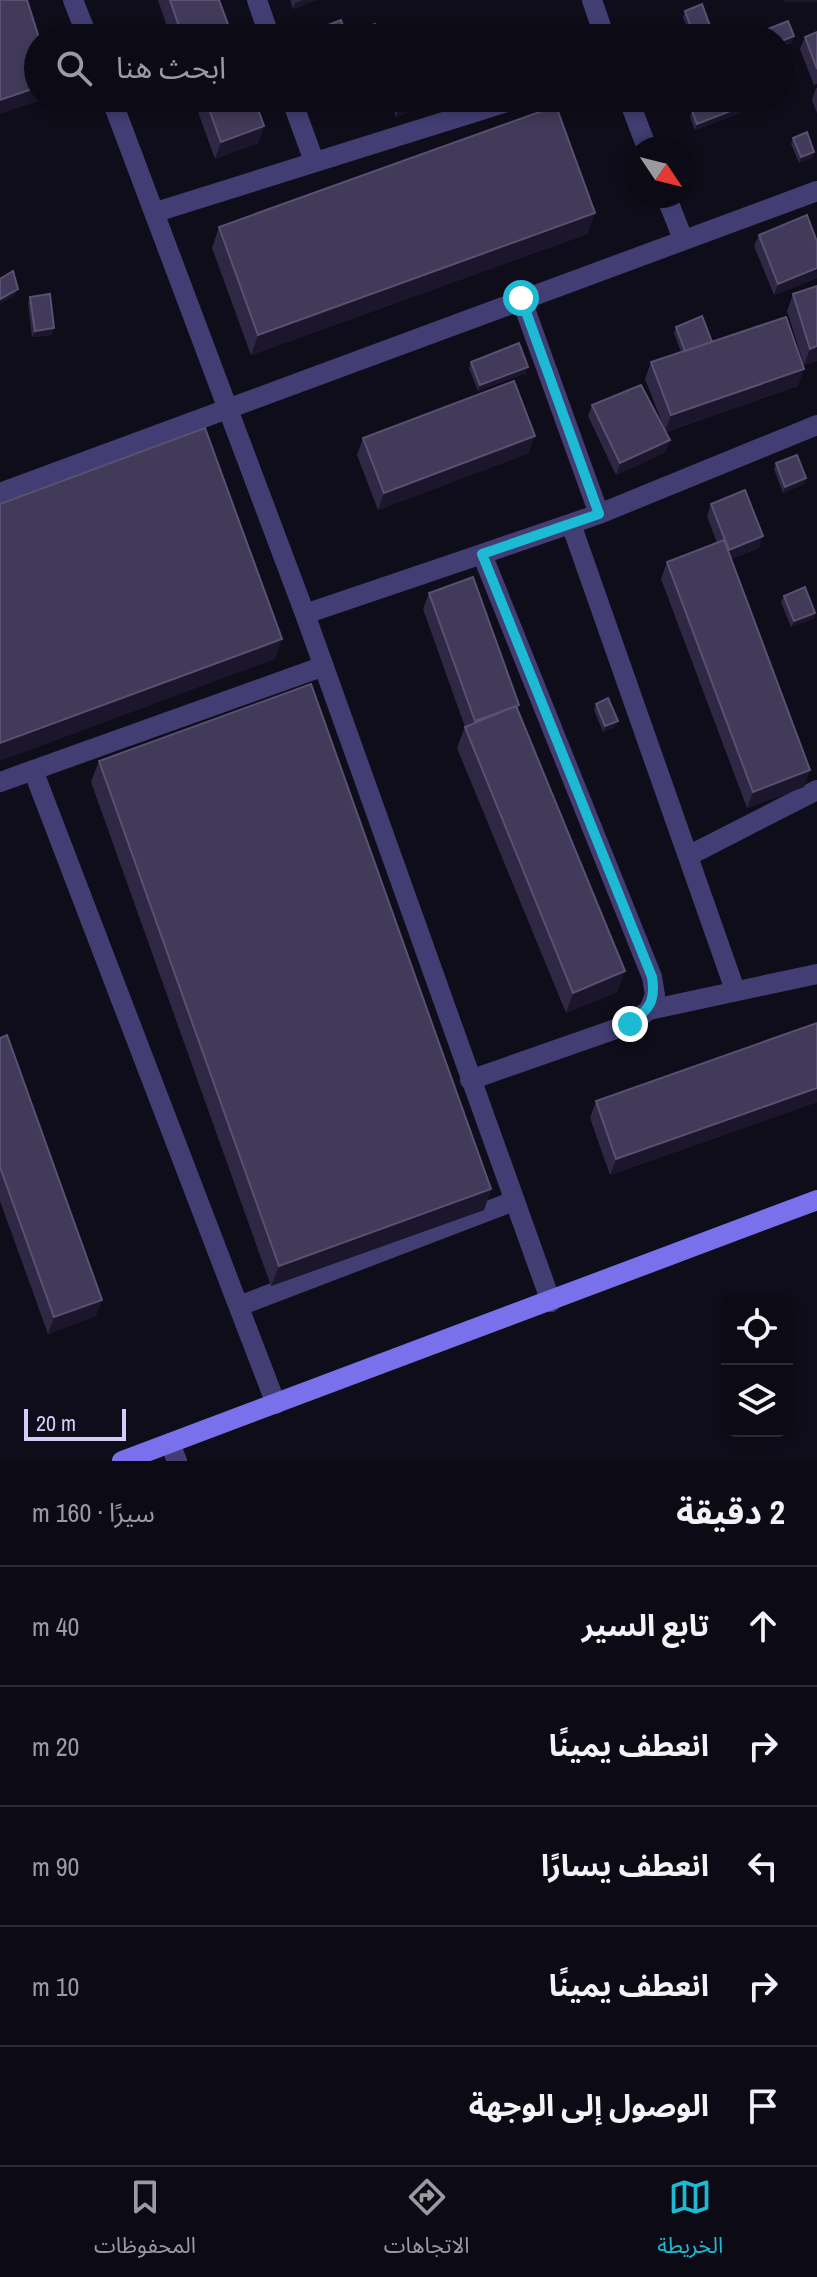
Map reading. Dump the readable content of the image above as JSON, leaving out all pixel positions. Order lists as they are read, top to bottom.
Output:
{
  "scale_bar": "20 m",
  "north": "bottom right",
  "page": {
    "search": "ابحث هنا",
    "scale": "20 m",
    "heading": ["2 دقيقة", "سيرًا · 160 m"],
    "list": [
      ["تابع السير", "40 m"],
      ["انعطف يمينًا", "20 m"],
      ["انعطف يسارًا", "90 m"],
      ["انعطف يمينًا", "10 m"],
      "الوصول إلى الوجهة"
    ],
    "nav": ["الخريطة", "الاتجاهات", "المحفوظات"]
  }
}
